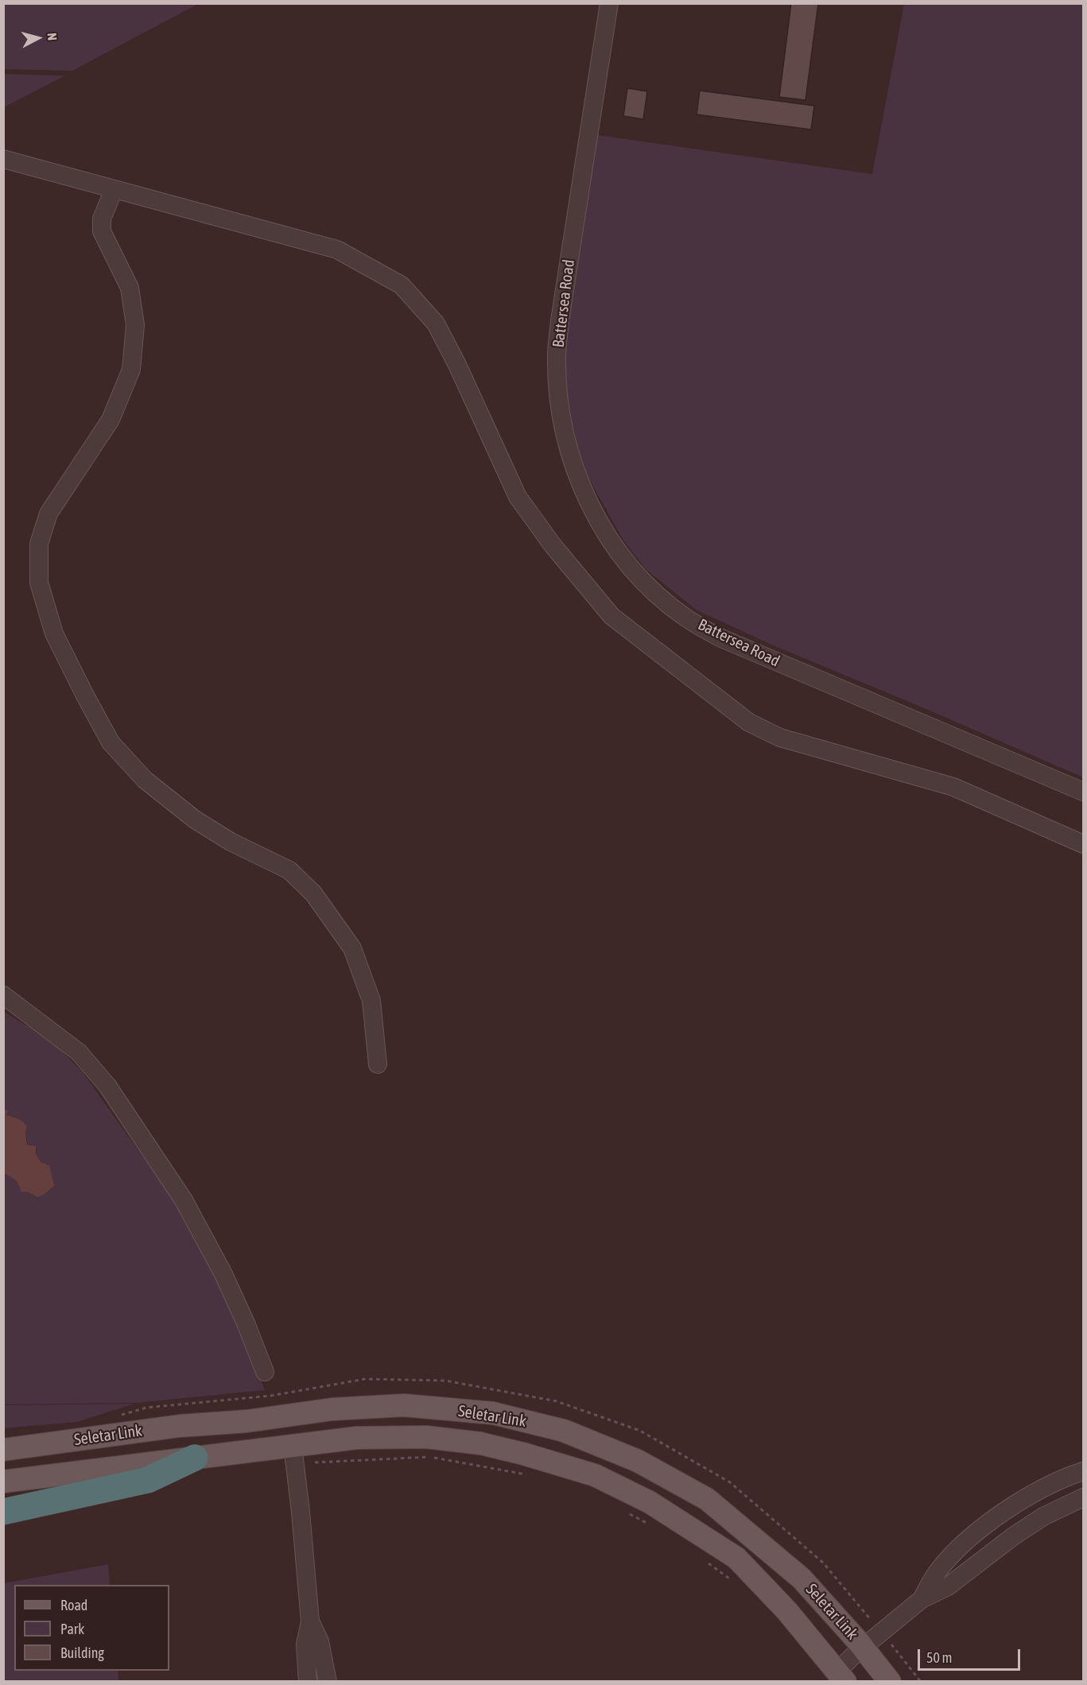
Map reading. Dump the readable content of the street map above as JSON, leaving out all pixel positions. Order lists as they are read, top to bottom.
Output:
{
  "streets": {
    "main road": ["Seletar Link"],
    "lane": ["Battersea Road"]
  },
  "legend": ["Road", "Park", "Building"],
  "scale_bar": "50 m",
  "north": "right"
}
